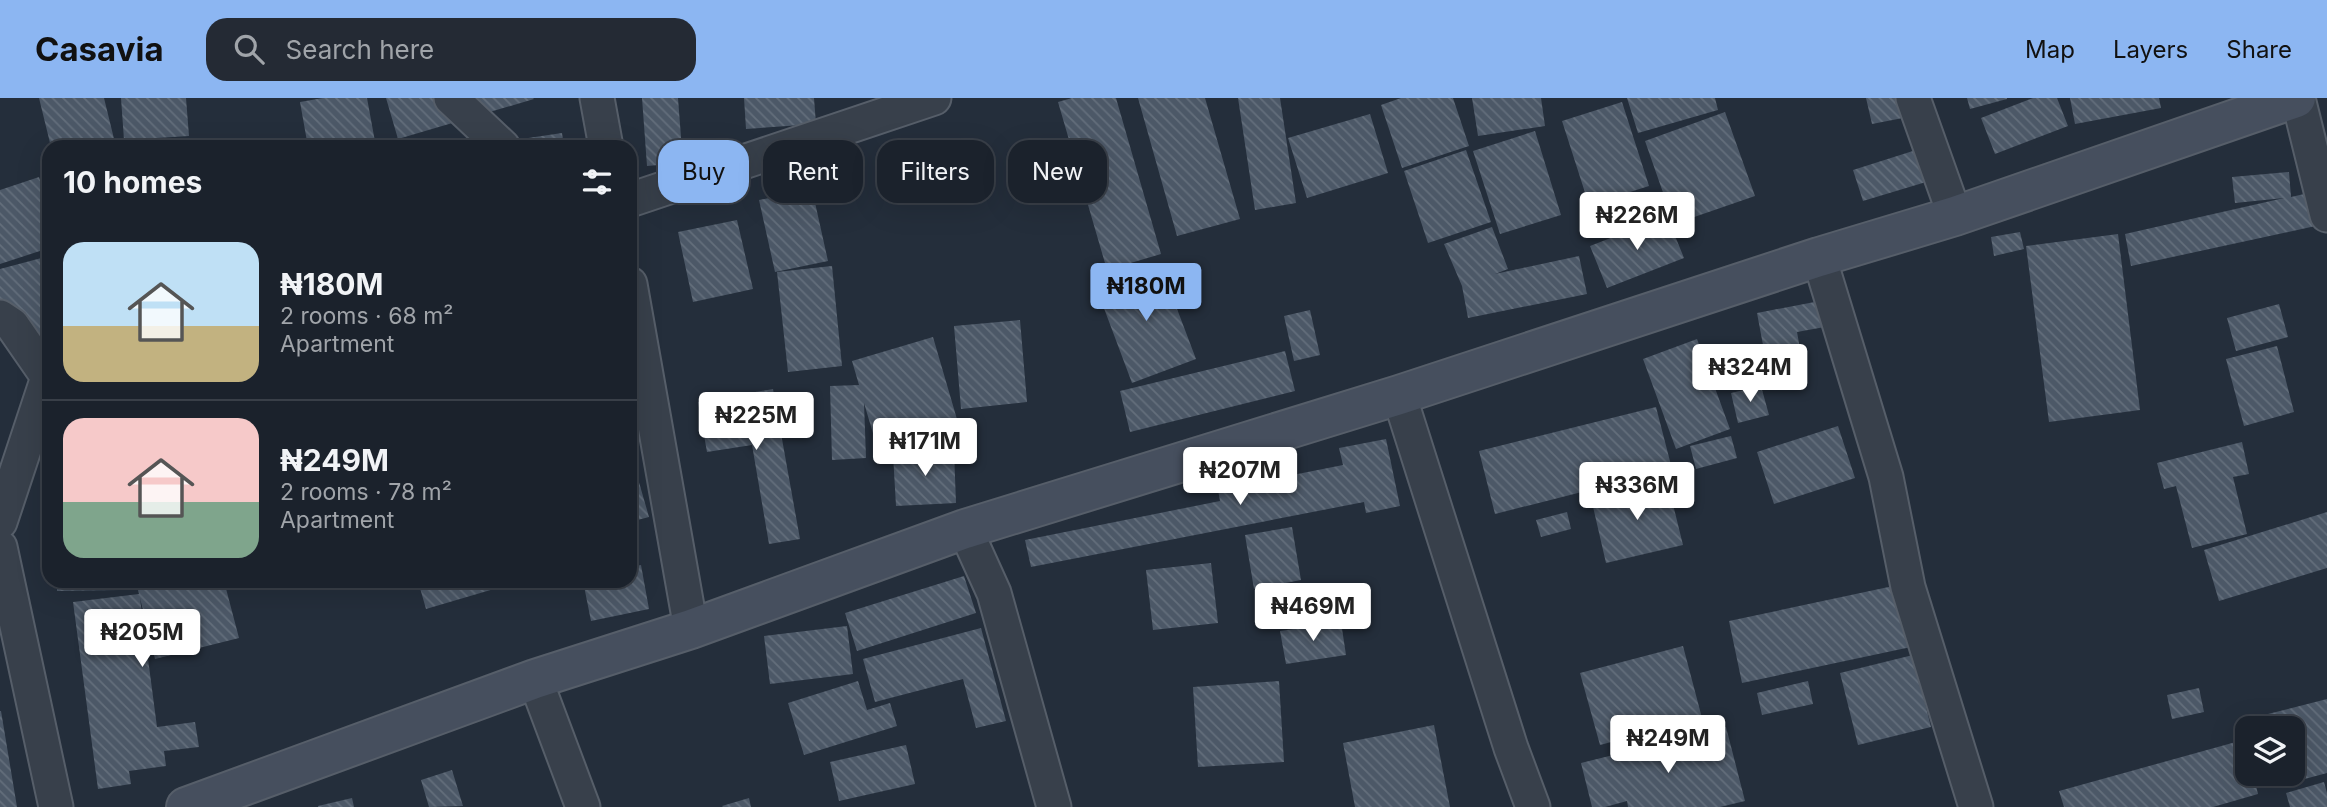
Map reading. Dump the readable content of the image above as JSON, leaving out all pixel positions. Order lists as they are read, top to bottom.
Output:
{
  "page": {
    "header": "Casavia",
    "search": "Search here",
    "nav": ["Map", "Layers", "Share"],
    "chip": [
      "Buy",
      "Rent",
      "Filters",
      "New"
    ],
    "heading": "10 homes",
    "price": [
      "₦226M",
      "₦180M",
      "₦324M",
      "₦225M",
      "₦171M",
      "₦207M",
      "₦336M",
      "₦469M",
      "₦205M",
      "₦249M"
    ],
    "list": [
      {
        "name": "₦180M",
        "note": "2 rooms · 68 m² · Apartment"
      },
      {
        "name": "₦249M",
        "note": "2 rooms · 78 m² · Apartment"
      }
    ]
  }
}
